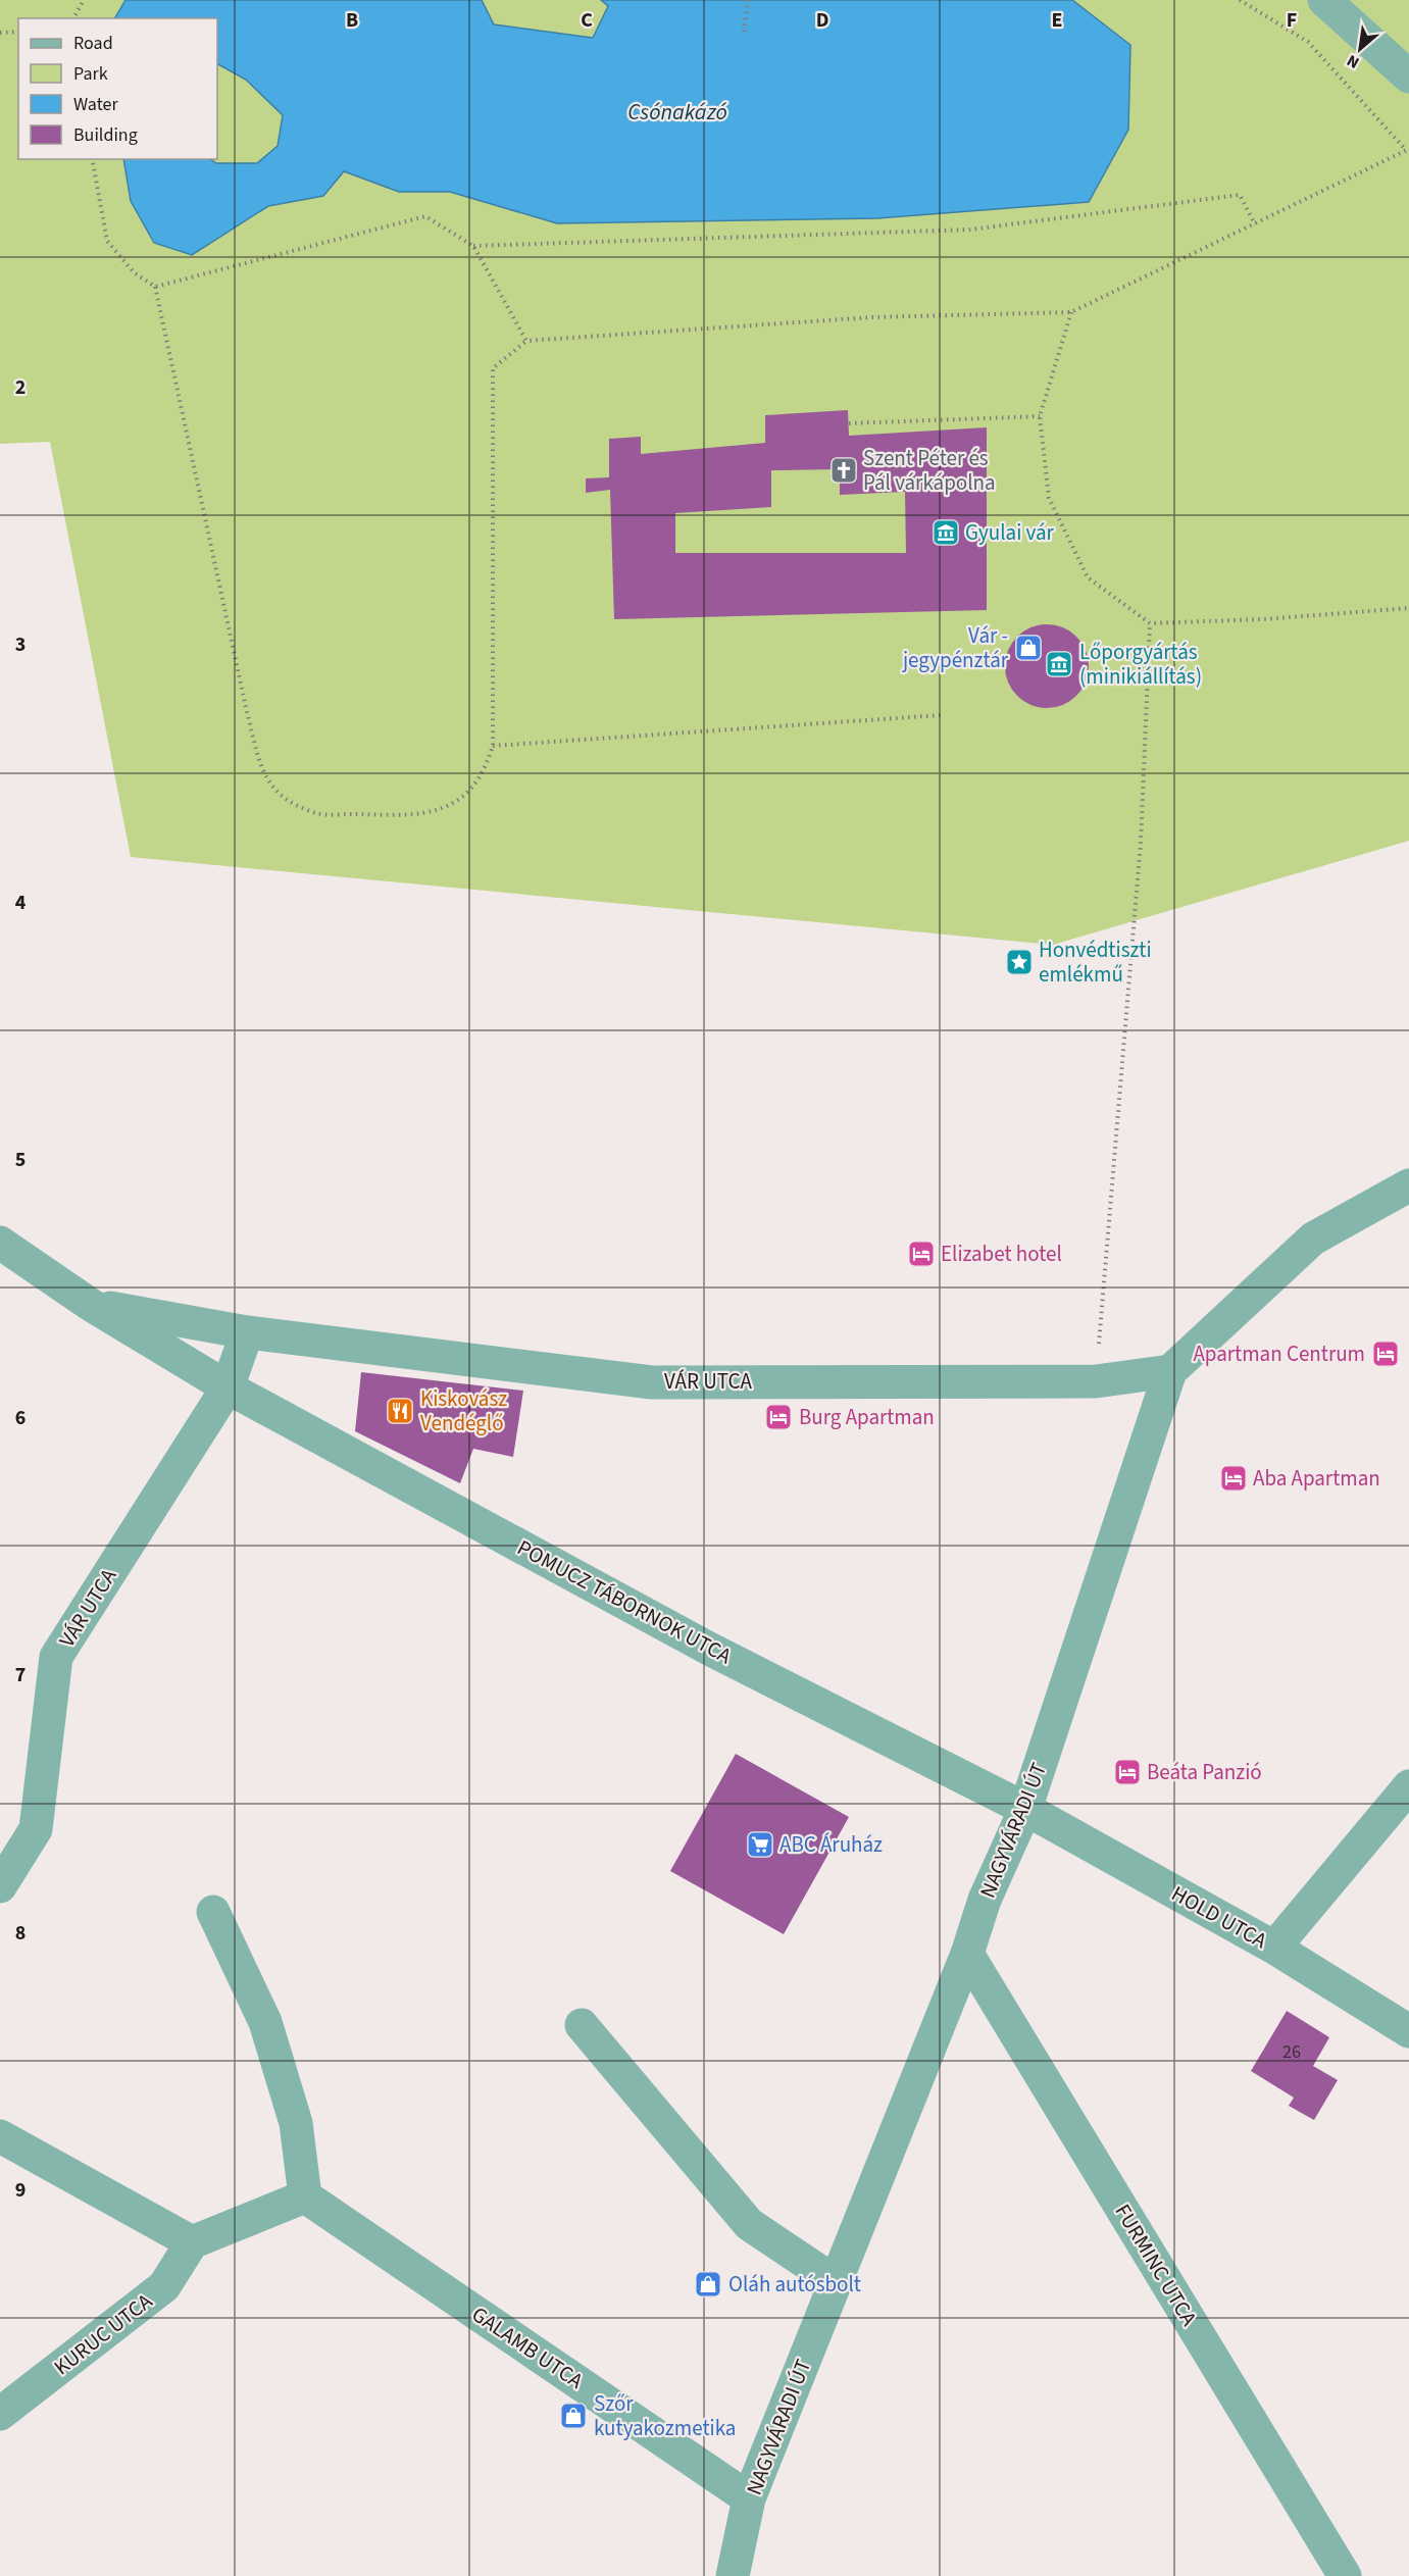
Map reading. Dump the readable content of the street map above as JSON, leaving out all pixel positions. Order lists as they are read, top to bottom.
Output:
{
  "streets": {
    "street": [
      "VÁR UTCA",
      "POMUCZ TÁBORNOK UTCA",
      "NAGYVÁRADI ÚT",
      "HOLD UTCA",
      "FURMINC UTCA",
      "KURUC UTCA",
      "GALAMB UTCA"
    ]
  },
  "crossings": [
    ["VÁR UTCA", "POMUCZ TÁBORNOK UTCA"],
    ["VÁR UTCA", "NAGYVÁRADI ÚT"],
    ["POMUCZ TÁBORNOK UTCA", "NAGYVÁRADI ÚT"],
    ["POMUCZ TÁBORNOK UTCA", "HOLD UTCA"],
    ["NAGYVÁRADI ÚT", "HOLD UTCA"],
    ["NAGYVÁRADI ÚT", "FURMINC UTCA"],
    ["NAGYVÁRADI ÚT", "GALAMB UTCA"]
  ],
  "water": ["Csónakázó"],
  "places": {
    "church": ["Szent Péter és Pál várkápolna"],
    "museum": ["Gyulai vár", "Lőporgyártás (minikiállítás)"],
    "shop": ["Vár - jegypénztár", "Oláh autósbolt", "Szőr kutyakozmetika"],
    "place": ["Honvédtiszti emlékmű"],
    "hotel": [
      "Elizabet hotel",
      "Apartman Centrum",
      "Burg Apartman",
      "Aba Apartman",
      "Beáta Panzió"
    ],
    "restaurant": ["Kiskovász Vendéglő"],
    "supermarket": ["ABC Áruház"]
  },
  "house_numbers": ["26"],
  "legend": [
    "Road",
    "Park",
    "Water",
    "Building"
  ],
  "north": "bottom left",
  "grid": {
    "columns": [
      "B",
      "C",
      "D",
      "E",
      "F"
    ],
    "rows": [
      "2",
      "3",
      "4",
      "5",
      "6",
      "7",
      "8",
      "9"
    ]
  }
}
